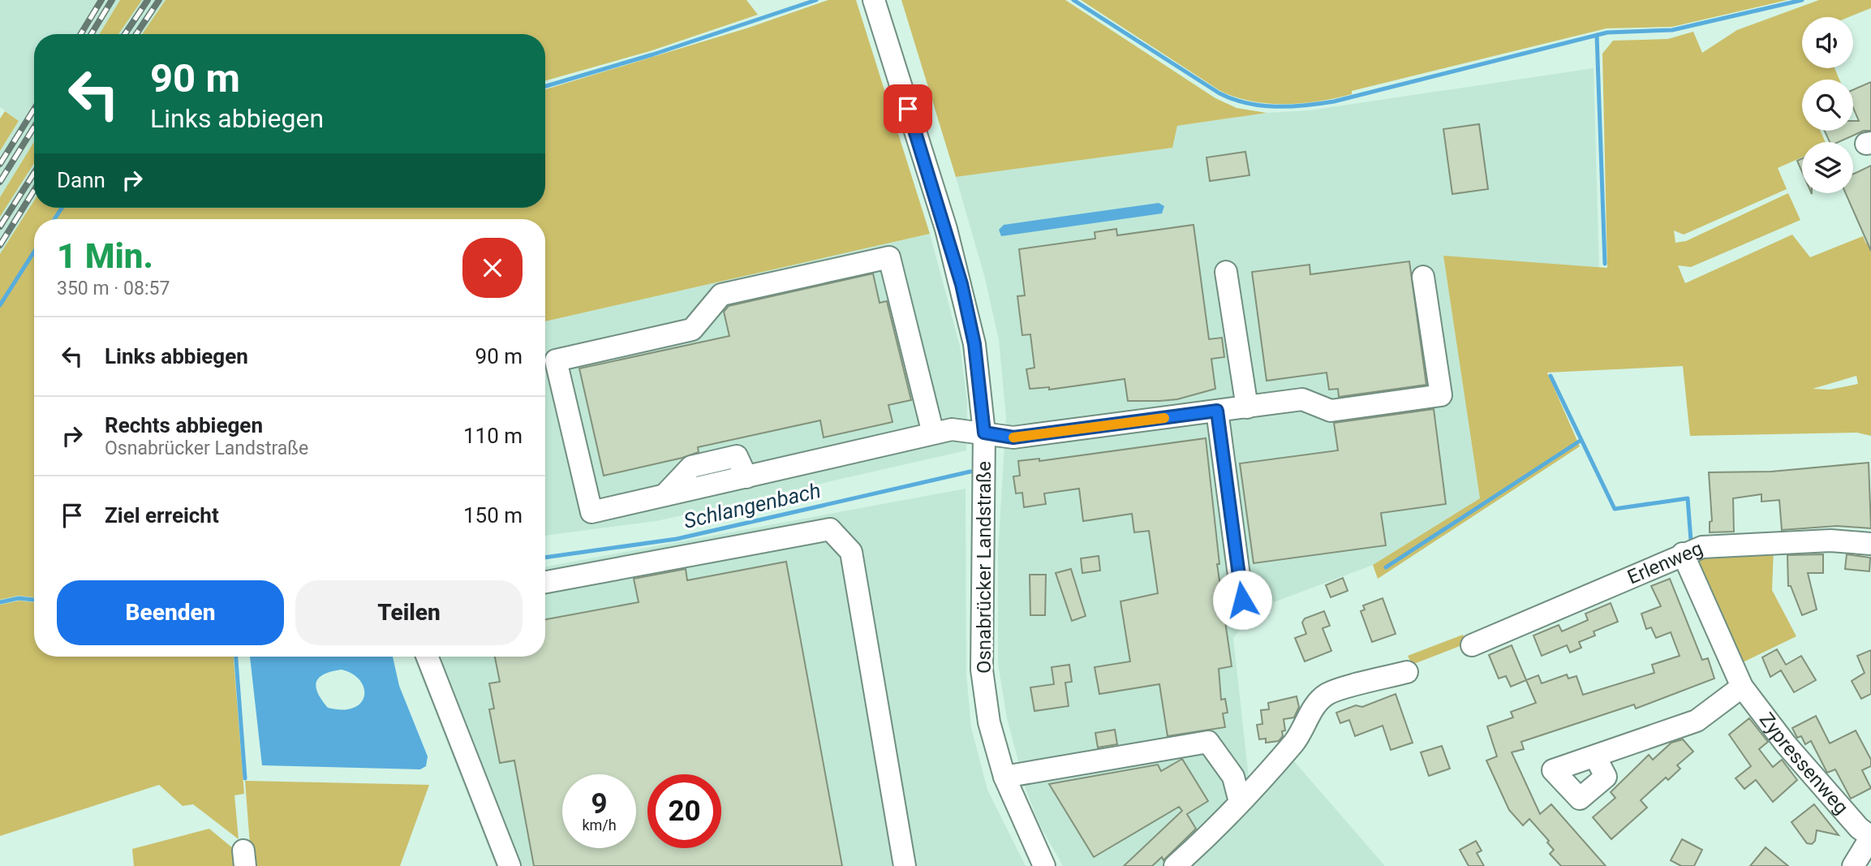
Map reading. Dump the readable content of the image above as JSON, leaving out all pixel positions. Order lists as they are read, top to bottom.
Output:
{
  "streets": {
    "street": ["Erlenweg", "Osnabrücker Landstraße", "Zypressenweg"]
  },
  "crossings": [
    ["Erlenweg", "Zypressenweg"]
  ],
  "water": ["Schlangenbach"],
  "page": {
    "turn": ["90 m", "Links abbiegen"],
    "then": "Dann",
    "heading": ["1 Min.", "350 m · 08:57"],
    "list": [
      {
        "name": "Links abbiegen",
        "value": "90 m"
      },
      {
        "name": "Rechts abbiegen",
        "note": "Osnabrücker Landstraße",
        "value": "110 m"
      },
      {
        "name": "Ziel erreicht",
        "value": "150 m"
      }
    ],
    "buttons": ["Beenden", "Teilen"],
    "speed": "9 km/h",
    "limit": "20"
  }
}
